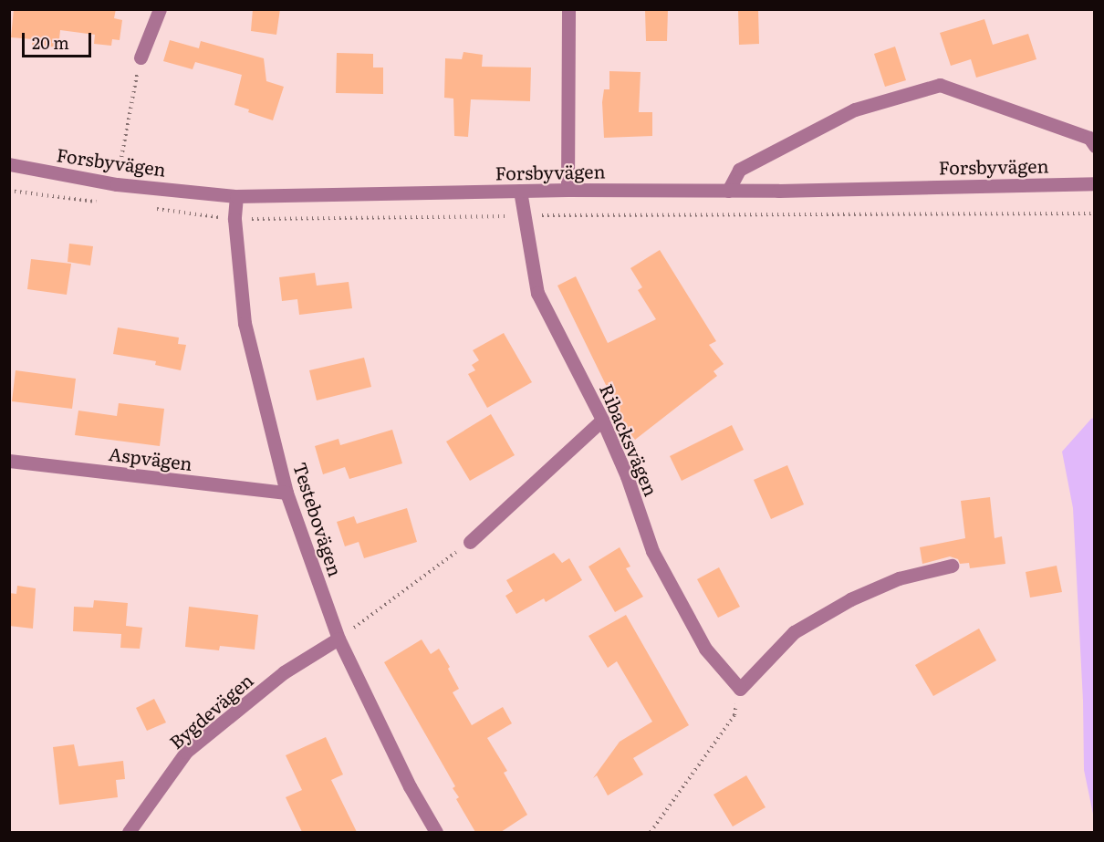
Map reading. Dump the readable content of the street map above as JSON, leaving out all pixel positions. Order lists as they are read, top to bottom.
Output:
{
  "streets": {
    "street": [
      "Forsbyvägen",
      "Ribacksvägen",
      "Aspvägen",
      "Testebovägen",
      "Bygdevägen"
    ]
  },
  "crossings": [
    ["Forsbyvägen", "Ribacksvägen"],
    ["Forsbyvägen", "Testebovägen"],
    ["Aspvägen", "Testebovägen"],
    ["Testebovägen", "Bygdevägen"]
  ],
  "scale_bar": "20 m"
}
